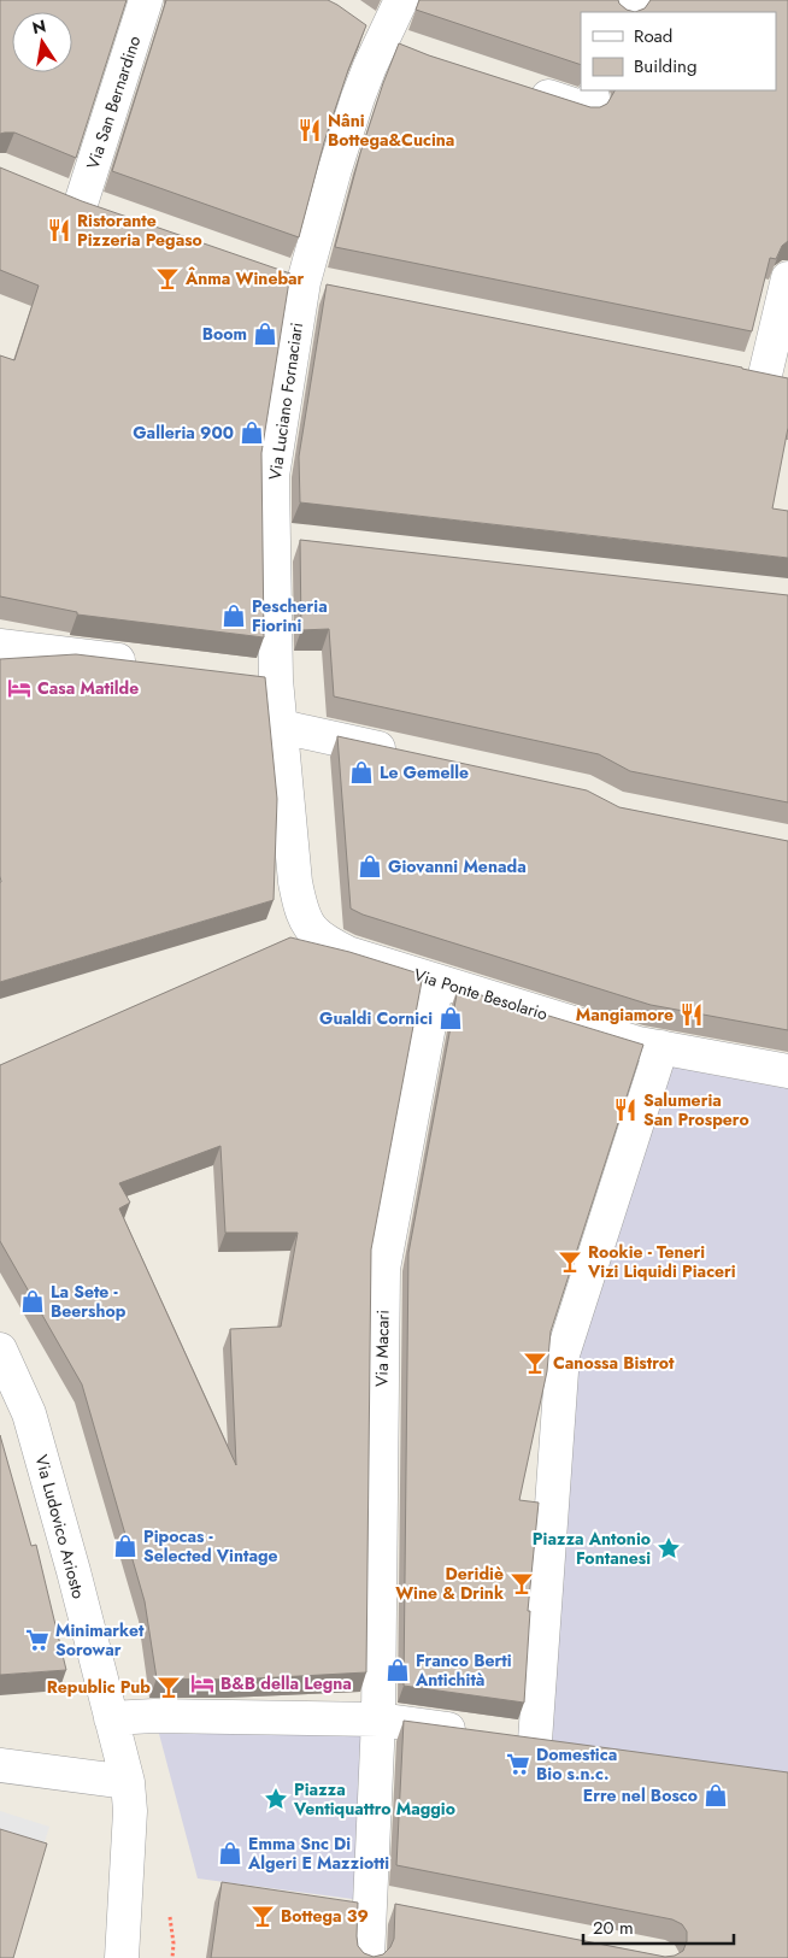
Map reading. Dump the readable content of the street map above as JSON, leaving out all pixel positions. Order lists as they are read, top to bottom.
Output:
{
  "streets": {
    "street": [
      "Via San Bernardino",
      "Via Luciano Fornaciari",
      "Via Ponte Besolario",
      "Via Macari",
      "Via Ludovico Ariosto"
    ]
  },
  "crossings": [
    ["Via Luciano Fornaciari", "Via Ponte Besolario"],
    ["Via Ponte Besolario", "Via Macari"]
  ],
  "places": {
    "restaurant": [
      "Nâni Bottega&Cucina",
      "Ristorante Pizzeria Pegaso",
      "Mangiamore",
      "Salumeria San Prospero"
    ],
    "bar": [
      "Ânma Winebar",
      "Rookie - Teneri Vizi Liquidi Piaceri",
      "Canossa Bistrot",
      "Deridiè Wine & Drink",
      "Republic Pub",
      "Bottega 39"
    ],
    "shop": [
      "Boom",
      "Galleria 900",
      "Pescheria Fiorini",
      "Le Gemelle",
      "Giovanni Menada",
      "Gualdi Cornici",
      "La Sete - Beershop",
      "Pipocas - Selected Vintage",
      "Franco Berti Antichità",
      "Erre nel Bosco",
      "Emma Snc Di Algeri E Mazziotti"
    ],
    "hotel": ["Casa Matilde", "B&B della Legna"],
    "place": ["Piazza Antonio Fontanesi", "Piazza Ventiquattro Maggio"],
    "supermarket": ["Minimarket Sorowar", "Domestica Bio s.n.c."]
  },
  "legend": ["Road", "Building"],
  "scale_bar": "20 m",
  "north": "top"
}
